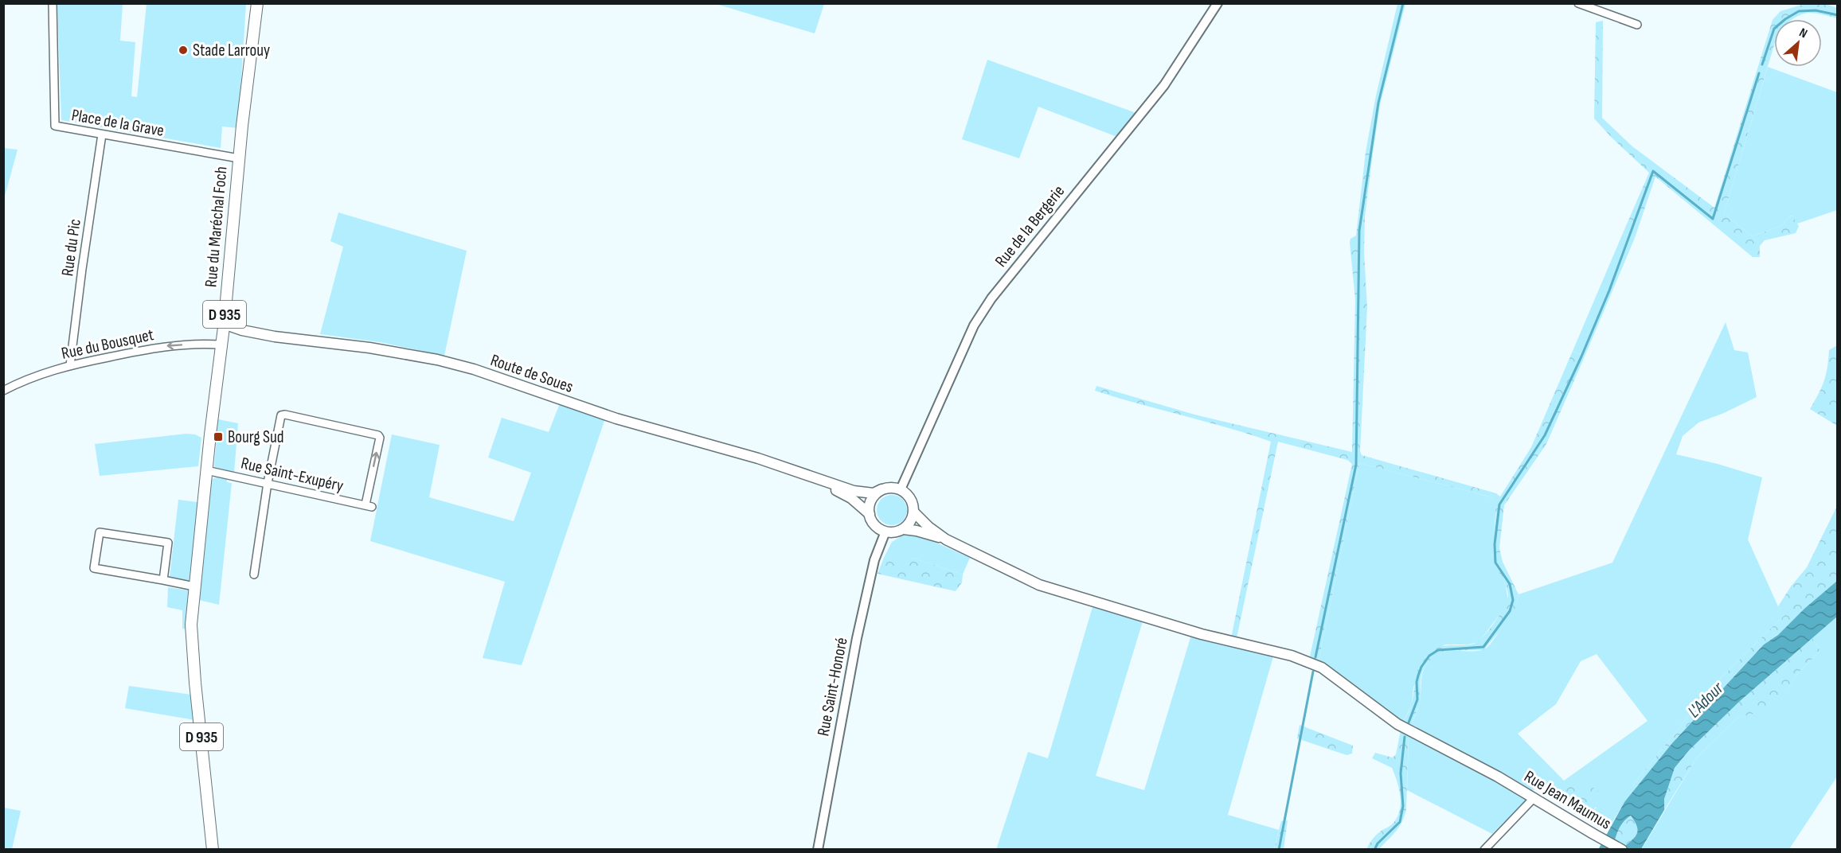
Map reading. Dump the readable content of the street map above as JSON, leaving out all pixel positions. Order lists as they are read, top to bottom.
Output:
{
  "streets": {
    "main road": [
      "Rue du Maréchal Foch",
      "D 935",
      "Route de Soues",
      "Rue Jean Maumus"
    ],
    "street": [
      "Place de la Grave",
      "Rue de la Bergerie",
      "Rue du Pic",
      "Rue du Bousquet",
      "Rue Saint-Exupéry",
      "Rue Saint-Honoré"
    ]
  },
  "crossings": [
    ["Place de la Grave", "Rue du Maréchal Foch"],
    ["Place de la Grave", "Rue du Pic"],
    ["Rue de la Bergerie", "Route de Soues"],
    ["Rue de la Bergerie", "Rue Saint-Honoré"],
    ["Rue du Maréchal Foch", "Rue du Bousquet"],
    ["Rue du Maréchal Foch", "Route de Soues"],
    ["Rue du Maréchal Foch", "Rue Saint-Exupéry"],
    ["Rue du Pic", "Rue du Bousquet"],
    ["Route de Soues", "Rue Saint-Honoré"]
  ],
  "one_way": ["Rue du Bousquet"],
  "water": ["L'Adour"],
  "places": {
    "other": ["Stade Larrouy"],
    "transit": ["Bourg Sud"]
  },
  "north": "top right"
}
